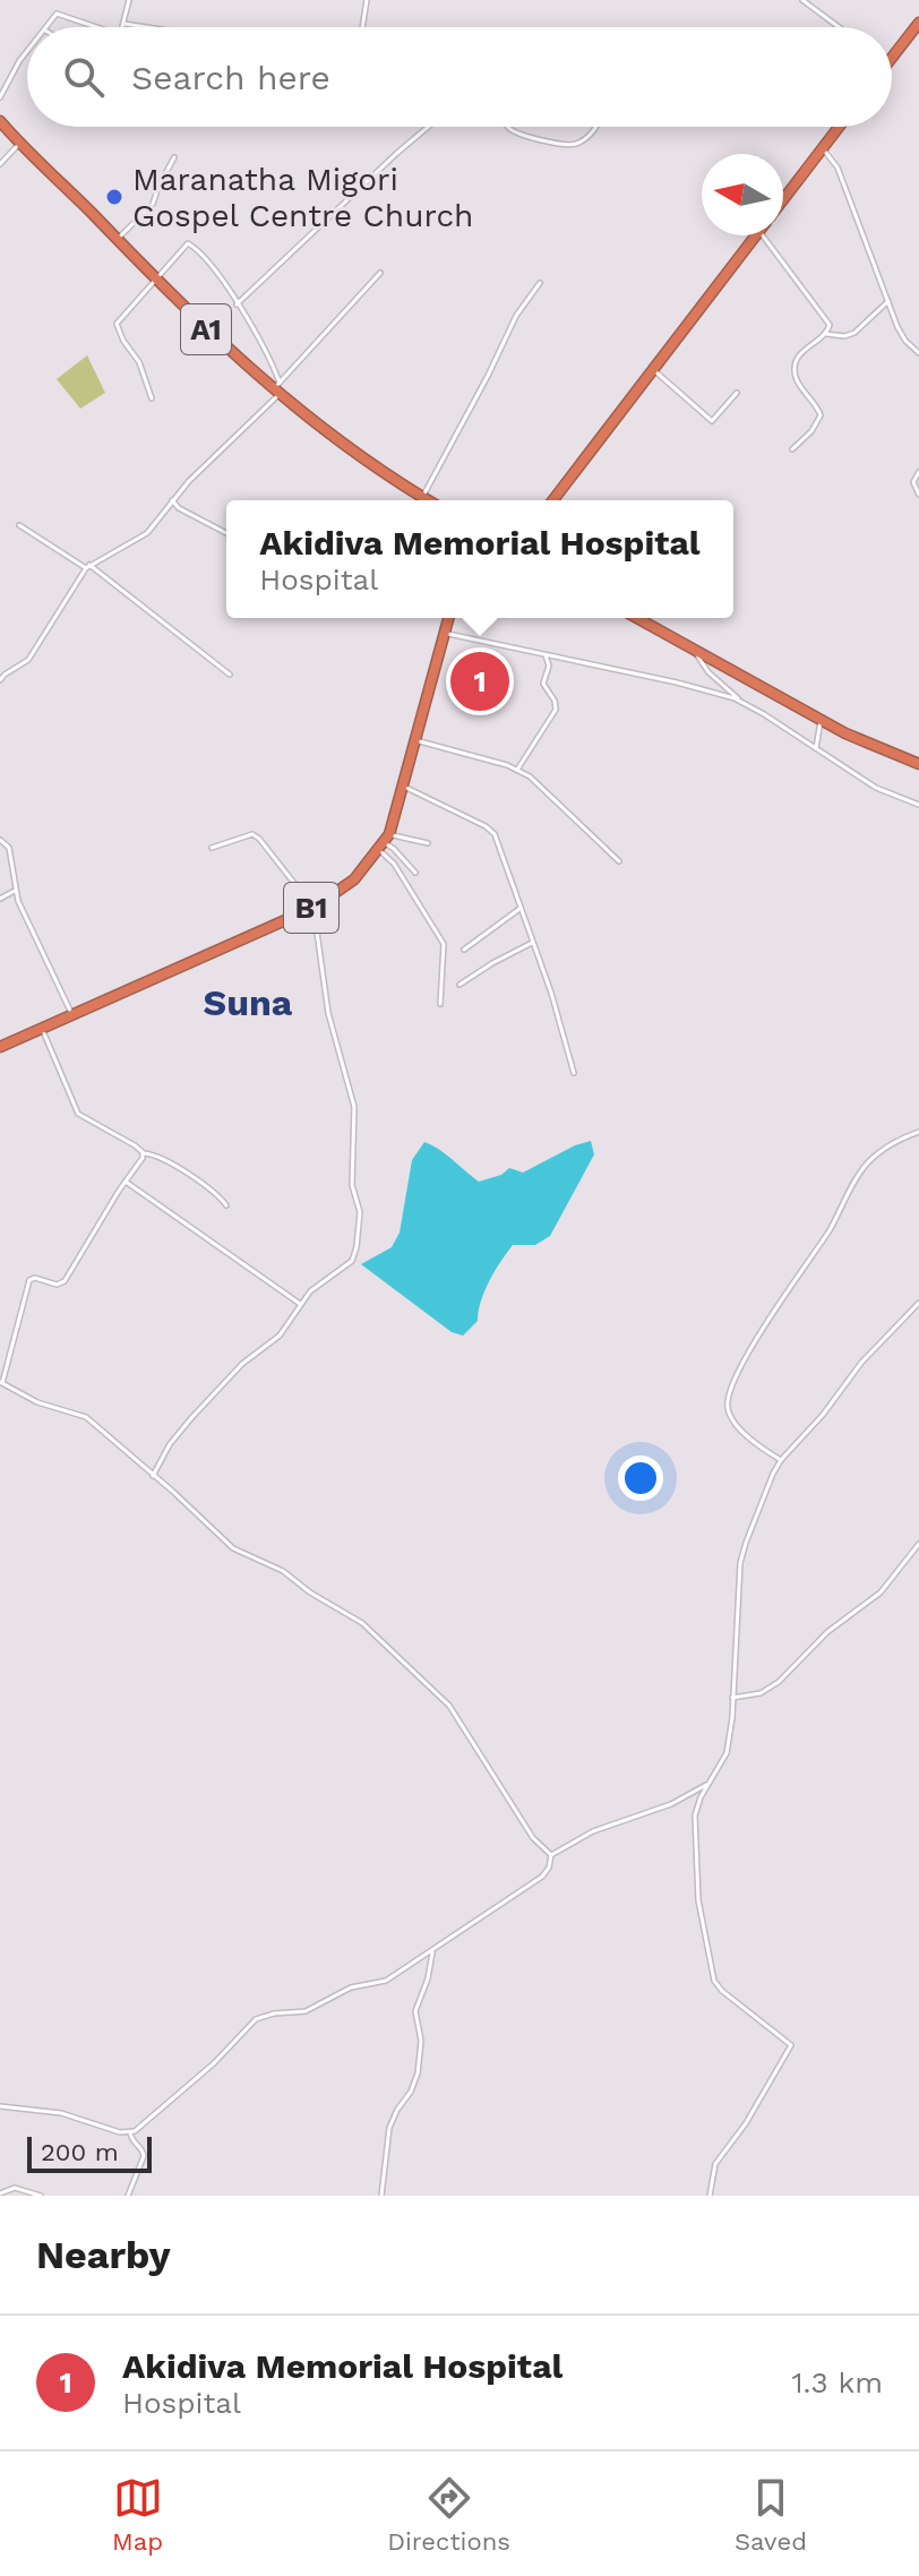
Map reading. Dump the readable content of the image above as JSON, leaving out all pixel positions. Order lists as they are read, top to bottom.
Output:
{
  "streets": {
    "highway": ["A1", "B1"]
  },
  "districts": ["Suna"],
  "places": ["Maranatha Migori Gospel Centre Church"],
  "scale_bar": "200 m",
  "north": "left",
  "page": {
    "search": "Search here",
    "popup": ["Akidiva Memorial Hospital", "Hospital"],
    "pins": "1",
    "scale": "200 m",
    "heading": "Nearby",
    "list": [
      {
        "mark": "1",
        "name": "Akidiva Memorial Hospital",
        "note": "Hospital",
        "value": "1.3 km"
      }
    ],
    "nav": ["Map", "Directions", "Saved"]
  }
}
